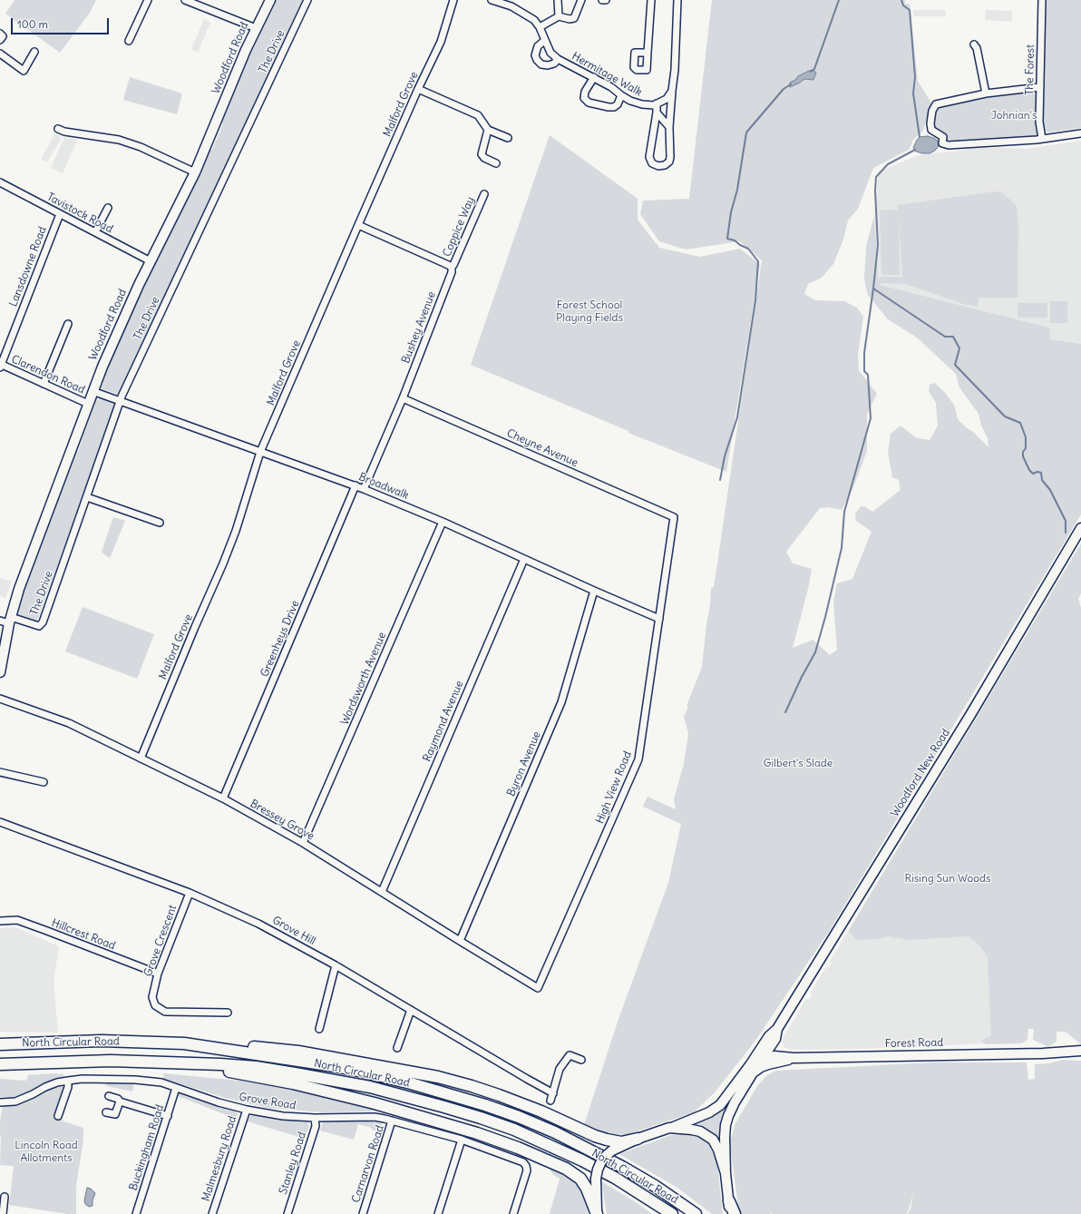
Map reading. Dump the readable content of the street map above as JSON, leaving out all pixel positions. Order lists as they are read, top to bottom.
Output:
{
  "streets": {
    "highway": ["North Circular Road"],
    "main road": ["Woodford Road", "Woodford New Road", "Forest Road"],
    "street": [
      "The Drive",
      "The Forest",
      "Hermitage Walk",
      "Malford Grove",
      "Tavistock Road",
      "Coppice Way",
      "Lansdowne Road",
      "Bushey Avenue",
      "Clarendon Road",
      "Cheyne Avenue",
      "Broadwalk",
      "Greenheys Drive",
      "Wordsworth Avenue",
      "Raymond Avenue",
      "Byron Avenue",
      "High View Road",
      "Bressey Grove",
      "Grove Hill",
      "Hillcrest Road",
      "Grove Crescent",
      "Grove Road",
      "Buckingham Road",
      "Malmesbury Road",
      "Stanley Road",
      "Carnarvon Road"
    ]
  },
  "crossings": [
    ["The Drive", "Woodford Road"],
    ["The Drive", "Broadwalk"],
    ["Woodford Road", "Tavistock Road"],
    ["Woodford Road", "Clarendon Road"],
    ["Woodford Road", "Broadwalk"],
    ["Malford Grove", "Broadwalk"],
    ["Malford Grove", "Bressey Grove"],
    ["Tavistock Road", "Lansdowne Road"],
    ["Coppice Way", "Bushey Avenue"],
    ["Lansdowne Road", "Clarendon Road"],
    ["Bushey Avenue", "Cheyne Avenue"],
    ["Bushey Avenue", "Broadwalk"],
    ["Cheyne Avenue", "High View Road"],
    ["Broadwalk", "Greenheys Drive"],
    ["Broadwalk", "Wordsworth Avenue"],
    ["Broadwalk", "Raymond Avenue"],
    ["Broadwalk", "Byron Avenue"],
    ["Broadwalk", "High View Road"],
    ["Greenheys Drive", "Bressey Grove"],
    ["Wordsworth Avenue", "Bressey Grove"],
    ["Raymond Avenue", "Bressey Grove"],
    ["Byron Avenue", "Bressey Grove"],
    ["Woodford New Road", "Forest Road"],
    ["High View Road", "Bressey Grove"],
    ["Grove Hill", "Grove Crescent"],
    ["Hillcrest Road", "Grove Crescent"],
    ["Grove Road", "Buckingham Road"],
    ["Grove Road", "Malmesbury Road"],
    ["Grove Road", "Stanley Road"],
    ["Grove Road", "Carnarvon Road"]
  ],
  "parks": [
    "Johnian's",
    "Forest School Playing Fields",
    "Gilbert's Slade",
    "Rising Sun Woods",
    "Lincoln Road Allotments"
  ],
  "scale_bar": "100 m"
}
